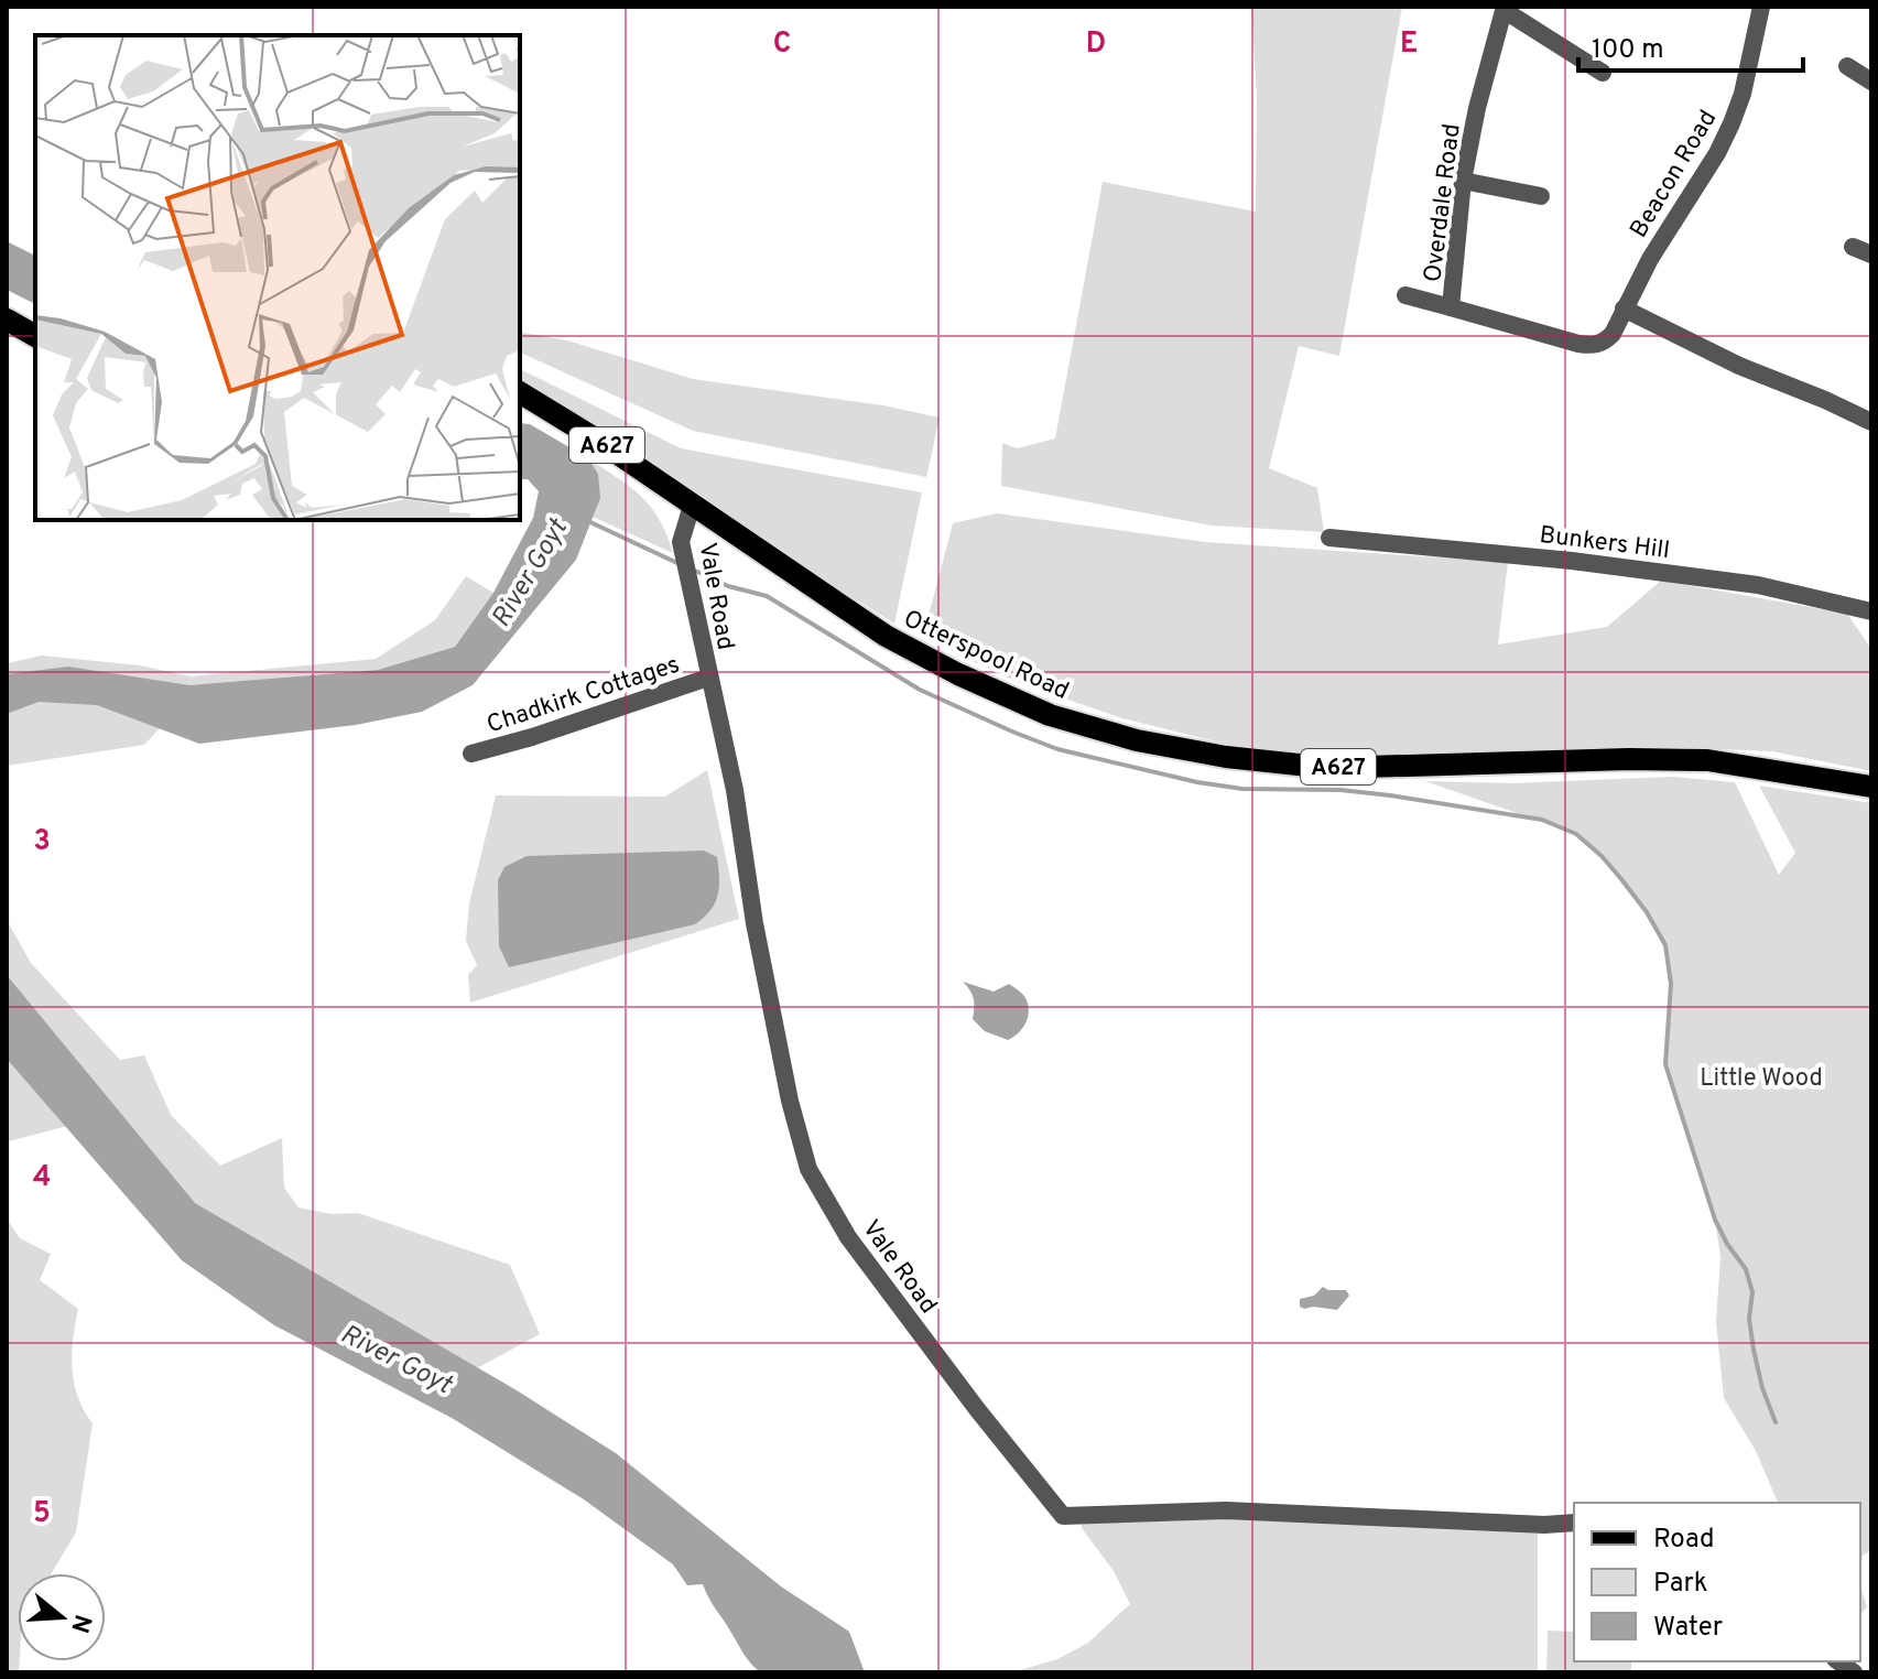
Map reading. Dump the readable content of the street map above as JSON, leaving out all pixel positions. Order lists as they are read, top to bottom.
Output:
{
  "streets": {
    "main road": ["A627", "Otterspool Road"],
    "street": [
      "Beacon Road",
      "Overdale Road",
      "Bunkers Hill",
      "Vale Road",
      "Chadkirk Cottages"
    ]
  },
  "crossings": [
    ["Beacon Road", "Overdale Road"],
    ["Vale Road", "Otterspool Road"],
    ["Vale Road", "Chadkirk Cottages"]
  ],
  "water": ["River Goyt"],
  "parks": ["Little Wood"],
  "legend": ["Road", "Park", "Water"],
  "scale_bar": "100 m",
  "north": "right",
  "grid": {
    "columns": ["C", "D", "E"],
    "rows": ["3", "4", "5"]
  }
}
